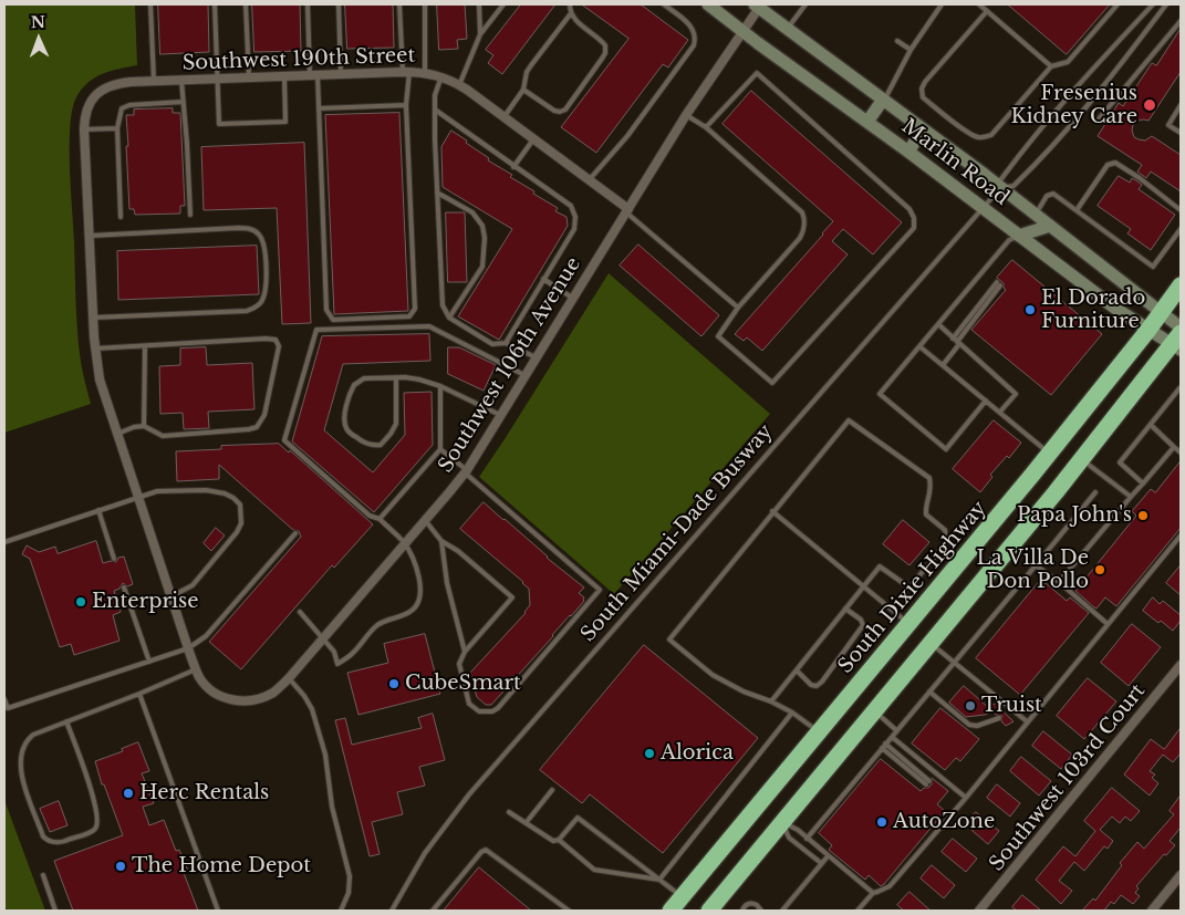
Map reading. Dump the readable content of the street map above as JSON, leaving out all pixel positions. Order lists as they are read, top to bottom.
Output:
{
  "streets": {
    "highway": ["South Dixie Highway"],
    "street": [
      "Southwest 190th Street",
      "Marlin Road",
      "Southwest 106th Avenue",
      "Southwest 103rd Court"
    ],
    "lane": ["South Miami-Dade Busway"]
  },
  "crossings": [
    ["Southwest 190th Street", "Southwest 106th Avenue"],
    ["Marlin Road", "Southwest 106th Avenue"],
    ["Marlin Road", "South Miami-Dade Busway"],
    ["Marlin Road", "South Dixie Highway"]
  ],
  "places": [
    "Fresenius Kidney Care",
    "El Dorado Furniture",
    "Papa John's",
    "La Villa De Don Pollo",
    "Enterprise",
    "CubeSmart",
    "Truist",
    "Alorica",
    "Herc Rentals",
    "AutoZone",
    "The Home Depot"
  ],
  "north": "top"
}
